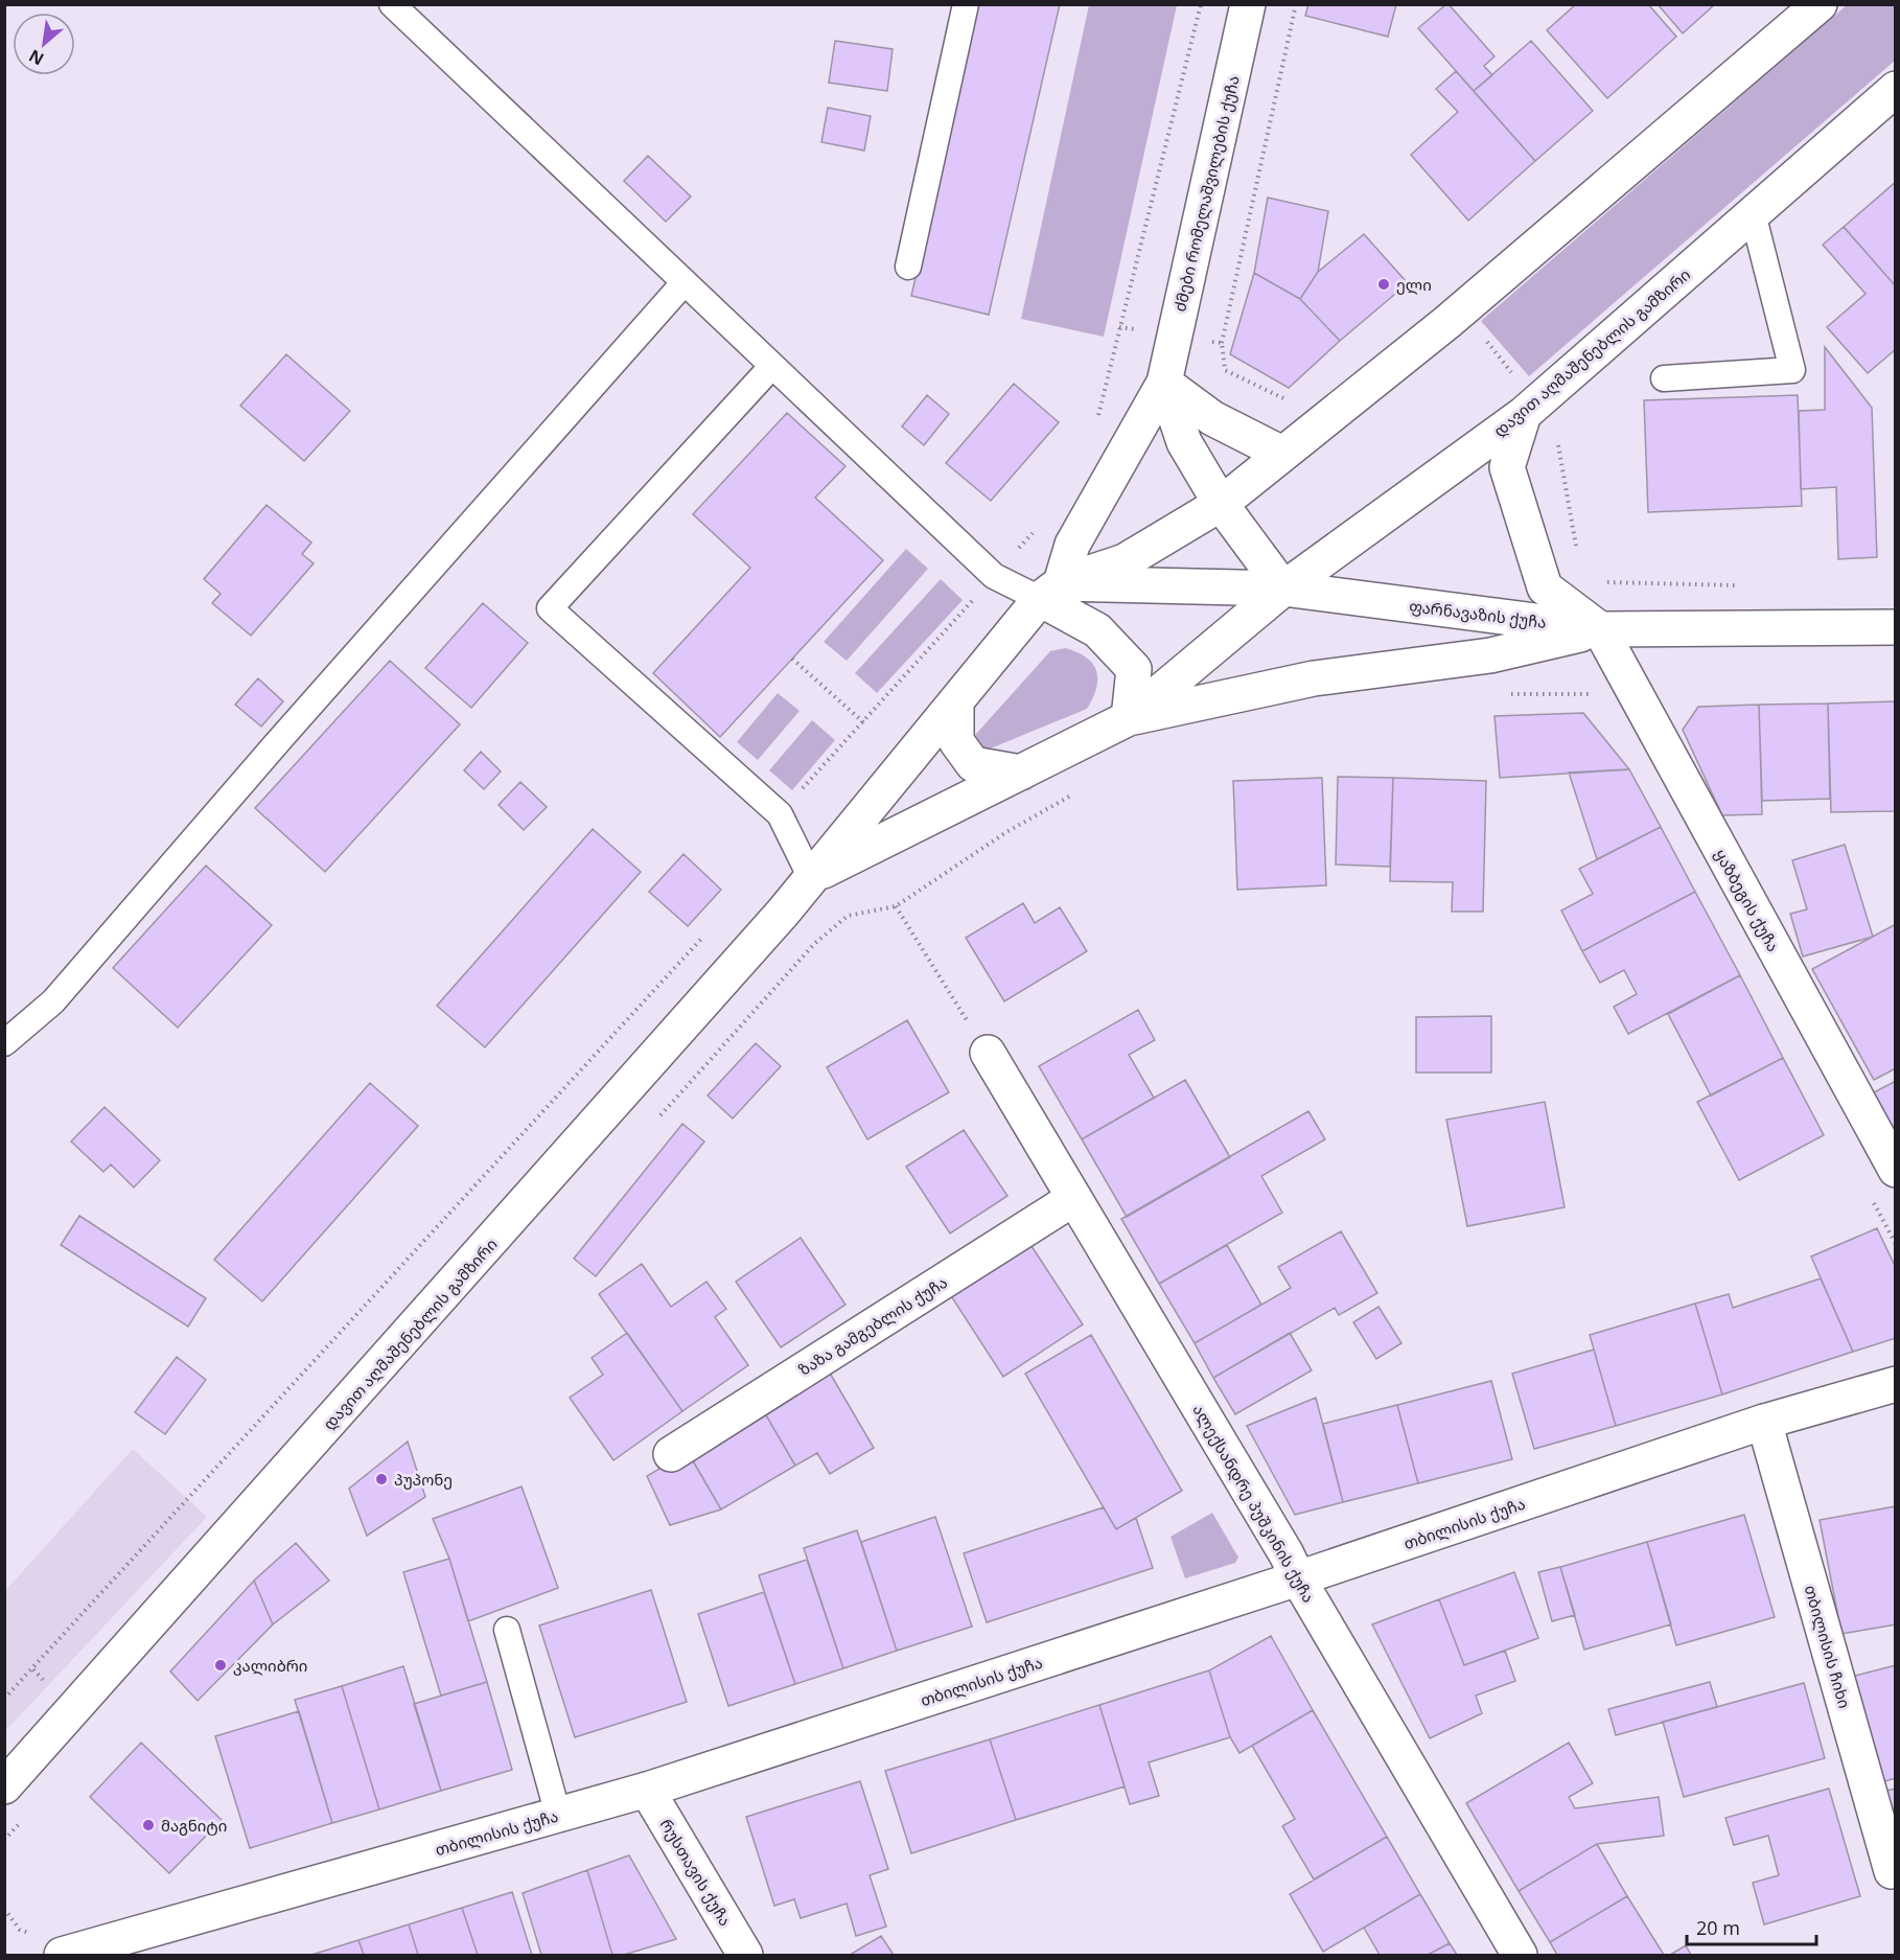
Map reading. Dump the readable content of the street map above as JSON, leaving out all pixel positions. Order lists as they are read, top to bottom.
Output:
{
  "streets": {
    "main road": [
      "ძმები რომელაშვილების ქუჩა",
      "დავით აღმაშენებლის გამზირი",
      "ფარნავაზის ქუჩა",
      "ყაზბეგის ქუჩა",
      "ზაზა გამგებლის ქუჩა",
      "ალექსანდრე პუშკინის ქუჩა",
      "თბილისის ქუჩა",
      "თბილისის ჩიხი",
      "რუსთავის ქუჩა"
    ]
  },
  "crossings": [
    ["ძმები რომელაშვილების ქუჩა", "დავით აღმაშენებლის გამზირი"],
    ["ძმები რომელაშვილების ქუჩა", "ფარნავაზის ქუჩა"],
    ["დავით აღმაშენებლის გამზირი", "ფარნავაზის ქუჩა"],
    ["დავით აღმაშენებლის გამზირი", "ყაზბეგის ქუჩა"],
    ["ფარნავაზის ქუჩა", "ყაზბეგის ქუჩა"],
    ["ზაზა გამგებლის ქუჩა", "ალექსანდრე პუშკინის ქუჩა"],
    ["ალექსანდრე პუშკინის ქუჩა", "თბილისის ქუჩა"],
    ["თბილისის ქუჩა", "თბილისის ჩიხი"],
    ["თბილისის ქუჩა", "რუსთავის ქუჩა"]
  ],
  "places": [
    "ელი",
    "პუპონე",
    "კალიბრი",
    "მაგნიტი"
  ],
  "scale_bar": "20 m",
  "north": "bottom left"
}
